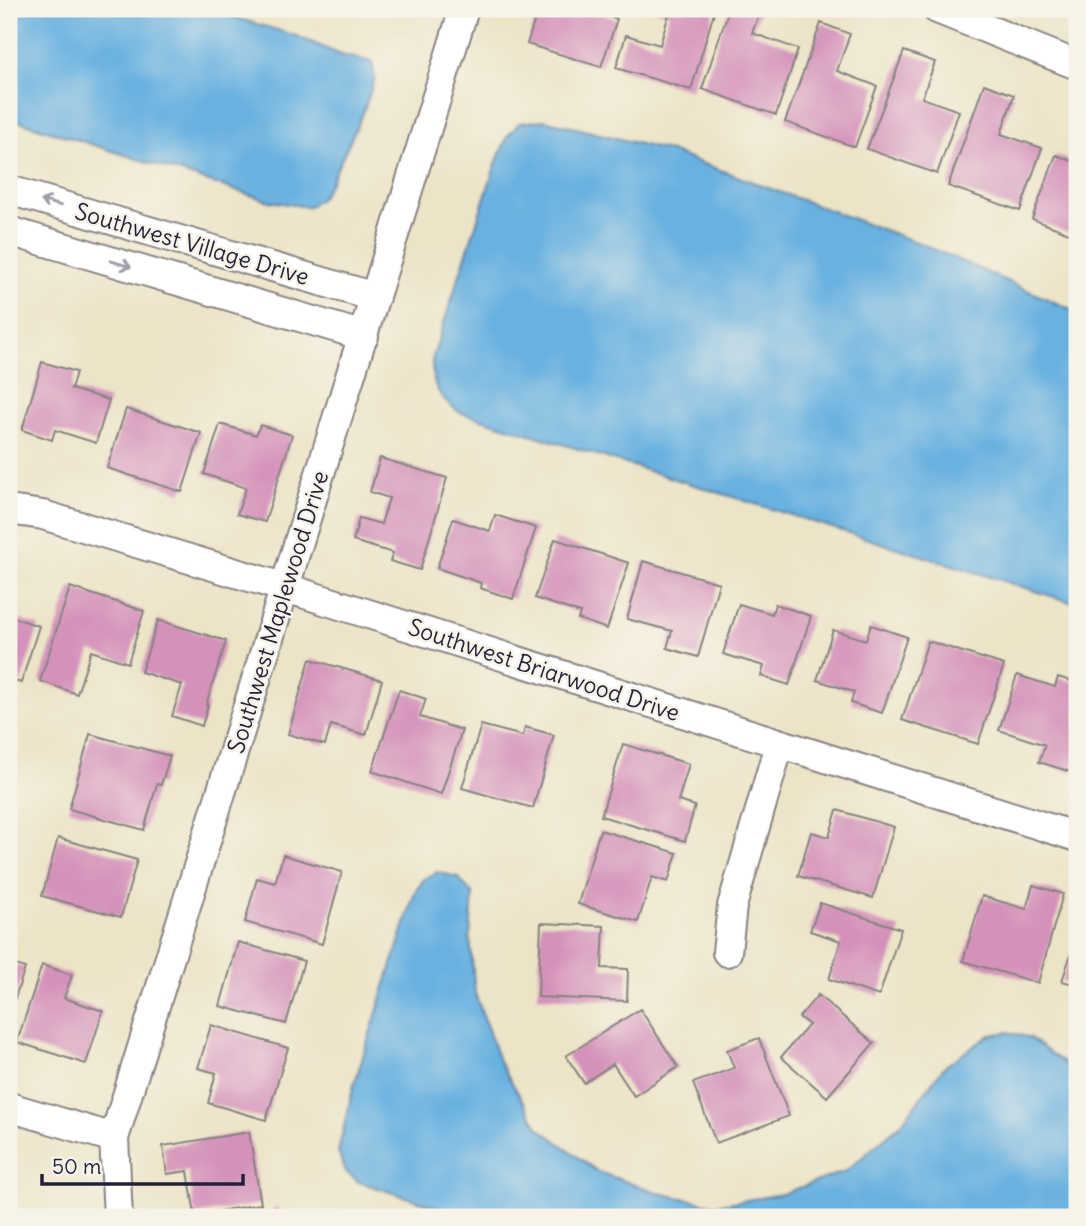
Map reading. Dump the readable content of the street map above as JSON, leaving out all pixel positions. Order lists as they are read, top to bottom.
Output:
{
  "streets": {
    "street": ["Southwest Village Drive", "Southwest Maplewood Drive", "Southwest Briarwood Drive"]
  },
  "crossings": [
    ["Southwest Village Drive", "Southwest Maplewood Drive"],
    ["Southwest Maplewood Drive", "Southwest Briarwood Drive"]
  ],
  "scale_bar": "50 m"
}
